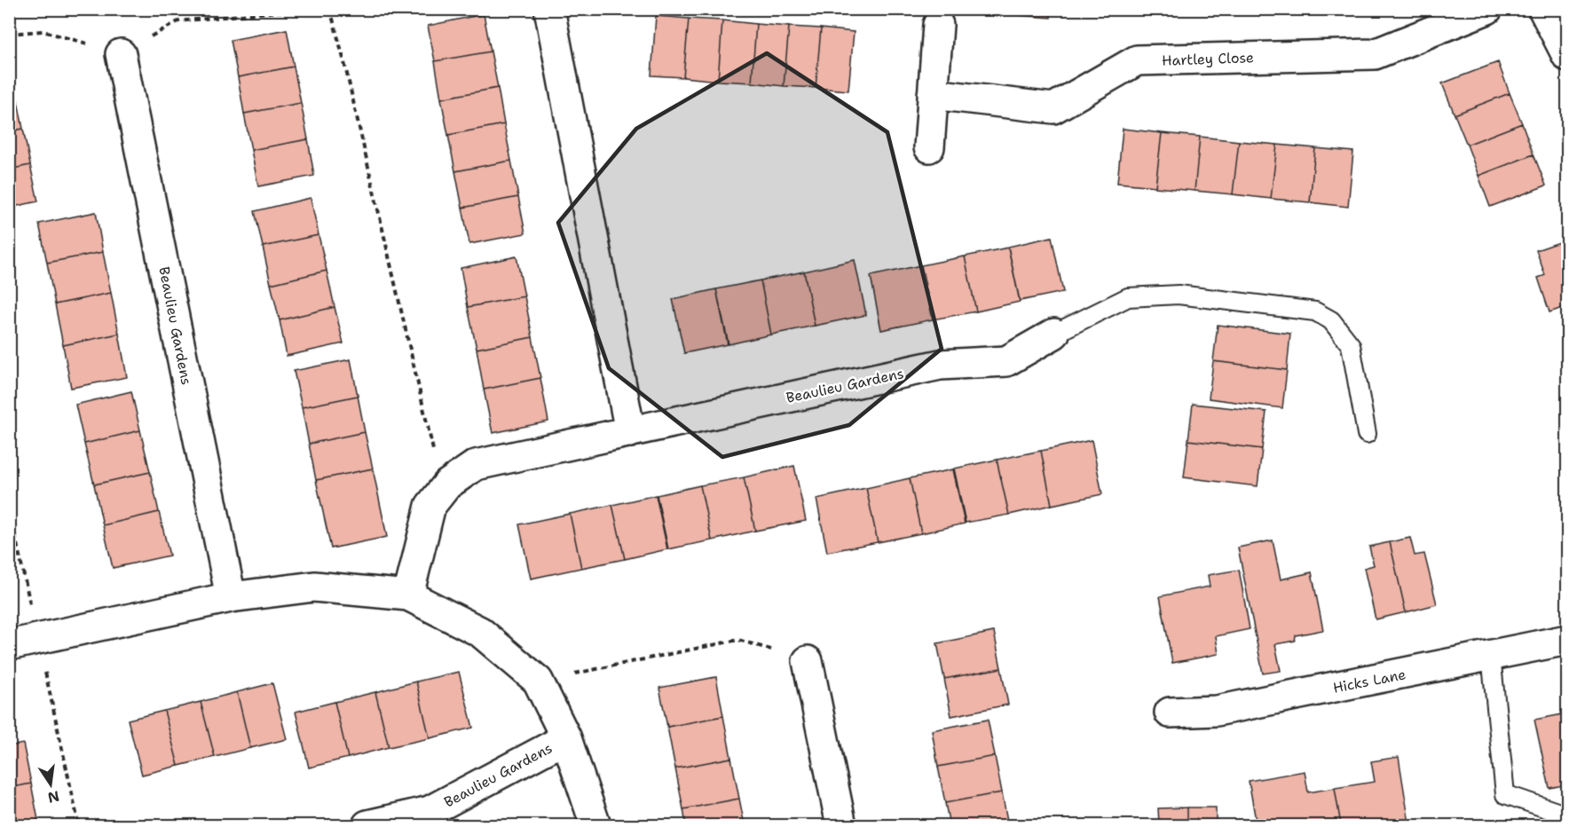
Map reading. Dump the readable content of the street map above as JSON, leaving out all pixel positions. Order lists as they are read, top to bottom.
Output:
{
  "streets": {
    "street": ["Hartley Close", "Beaulieu Gardens", "Hicks Lane"]
  },
  "north": "bottom"
}
